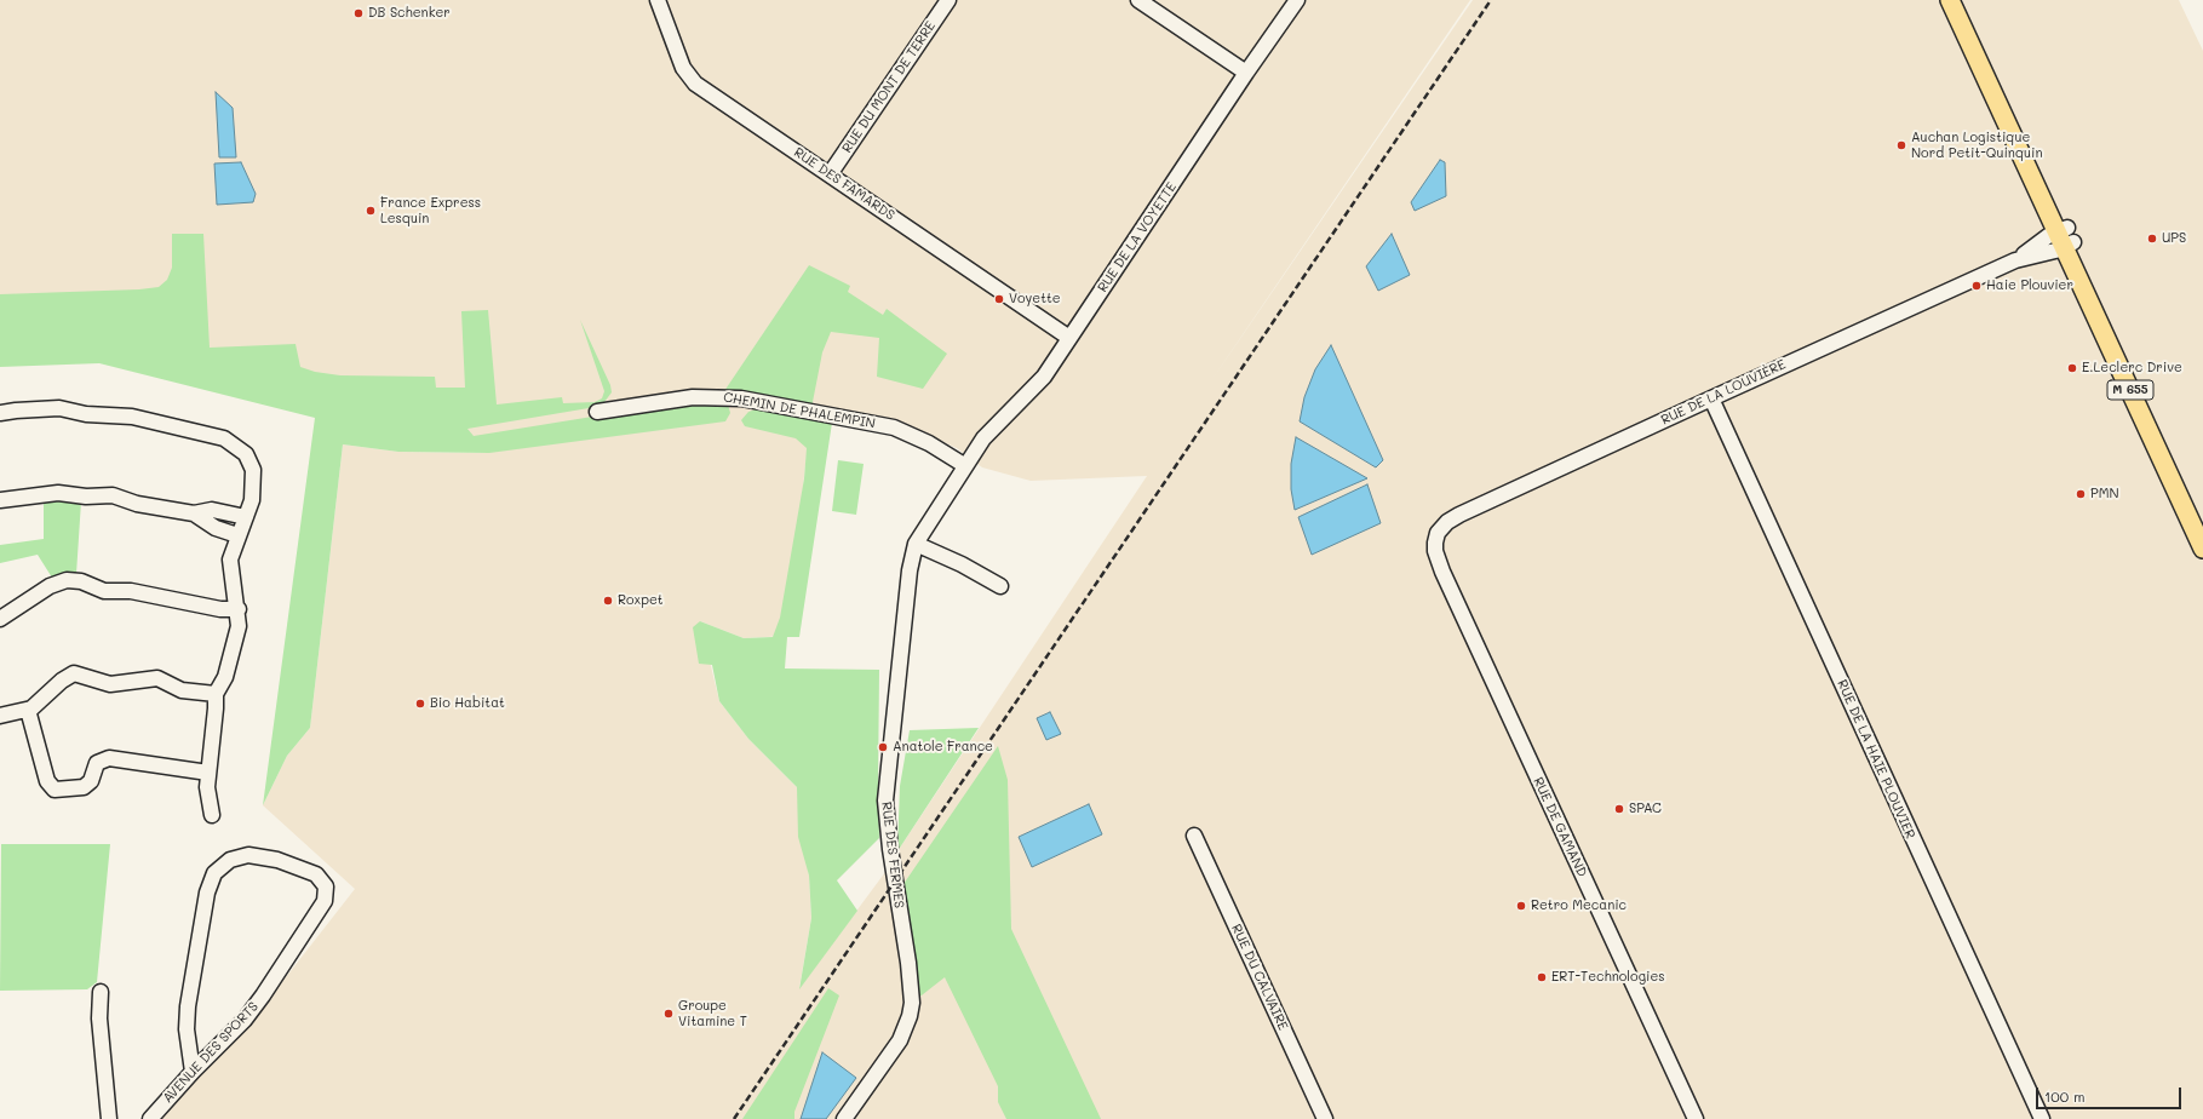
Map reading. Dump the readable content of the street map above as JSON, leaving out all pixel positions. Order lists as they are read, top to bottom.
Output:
{
  "streets": {
    "main road": ["M 655"],
    "street": [
      "RUE DU MONT DE TERRE",
      "RUE DES FAMARDS",
      "RUE DE LA VOYETTE",
      "RUE DE LA LOUVIÈRE",
      "CHEMIN DE PHALEMPIN",
      "RUE DE LA HAIE PLOUVIER",
      "RUE DE GAMAND",
      "RUE DES FERMES",
      "RUE DU CALVAIRE",
      "AVENUE DES SPORTS"
    ]
  },
  "crossings": [
    ["RUE DU MONT DE TERRE", "RUE DES FAMARDS"],
    ["RUE DES FAMARDS", "RUE DE LA VOYETTE"],
    ["RUE DE LA VOYETTE", "CHEMIN DE PHALEMPIN"],
    ["RUE DE LA VOYETTE", "RUE DES FERMES"],
    ["M 655", "RUE DE LA LOUVIÈRE"],
    ["RUE DE LA LOUVIÈRE", "RUE DE LA HAIE PLOUVIER"],
    ["RUE DE LA LOUVIÈRE", "RUE DE GAMAND"],
    ["CHEMIN DE PHALEMPIN", "RUE DES FERMES"]
  ],
  "places": [
    "DB Schenker",
    "Auchan Logistique Nord Petit-Quinquin",
    "France Express Lesquin",
    "UPS",
    "Haie Plouvier",
    "Voyette",
    "E.Leclerc Drive",
    "PMN",
    "Roxpet",
    "Bio Habitat",
    "Anatole France",
    "SPAC",
    "Retro Mecanic",
    "ERT-Technologies",
    "Groupe Vitamine T"
  ],
  "scale_bar": "100 m"
}
